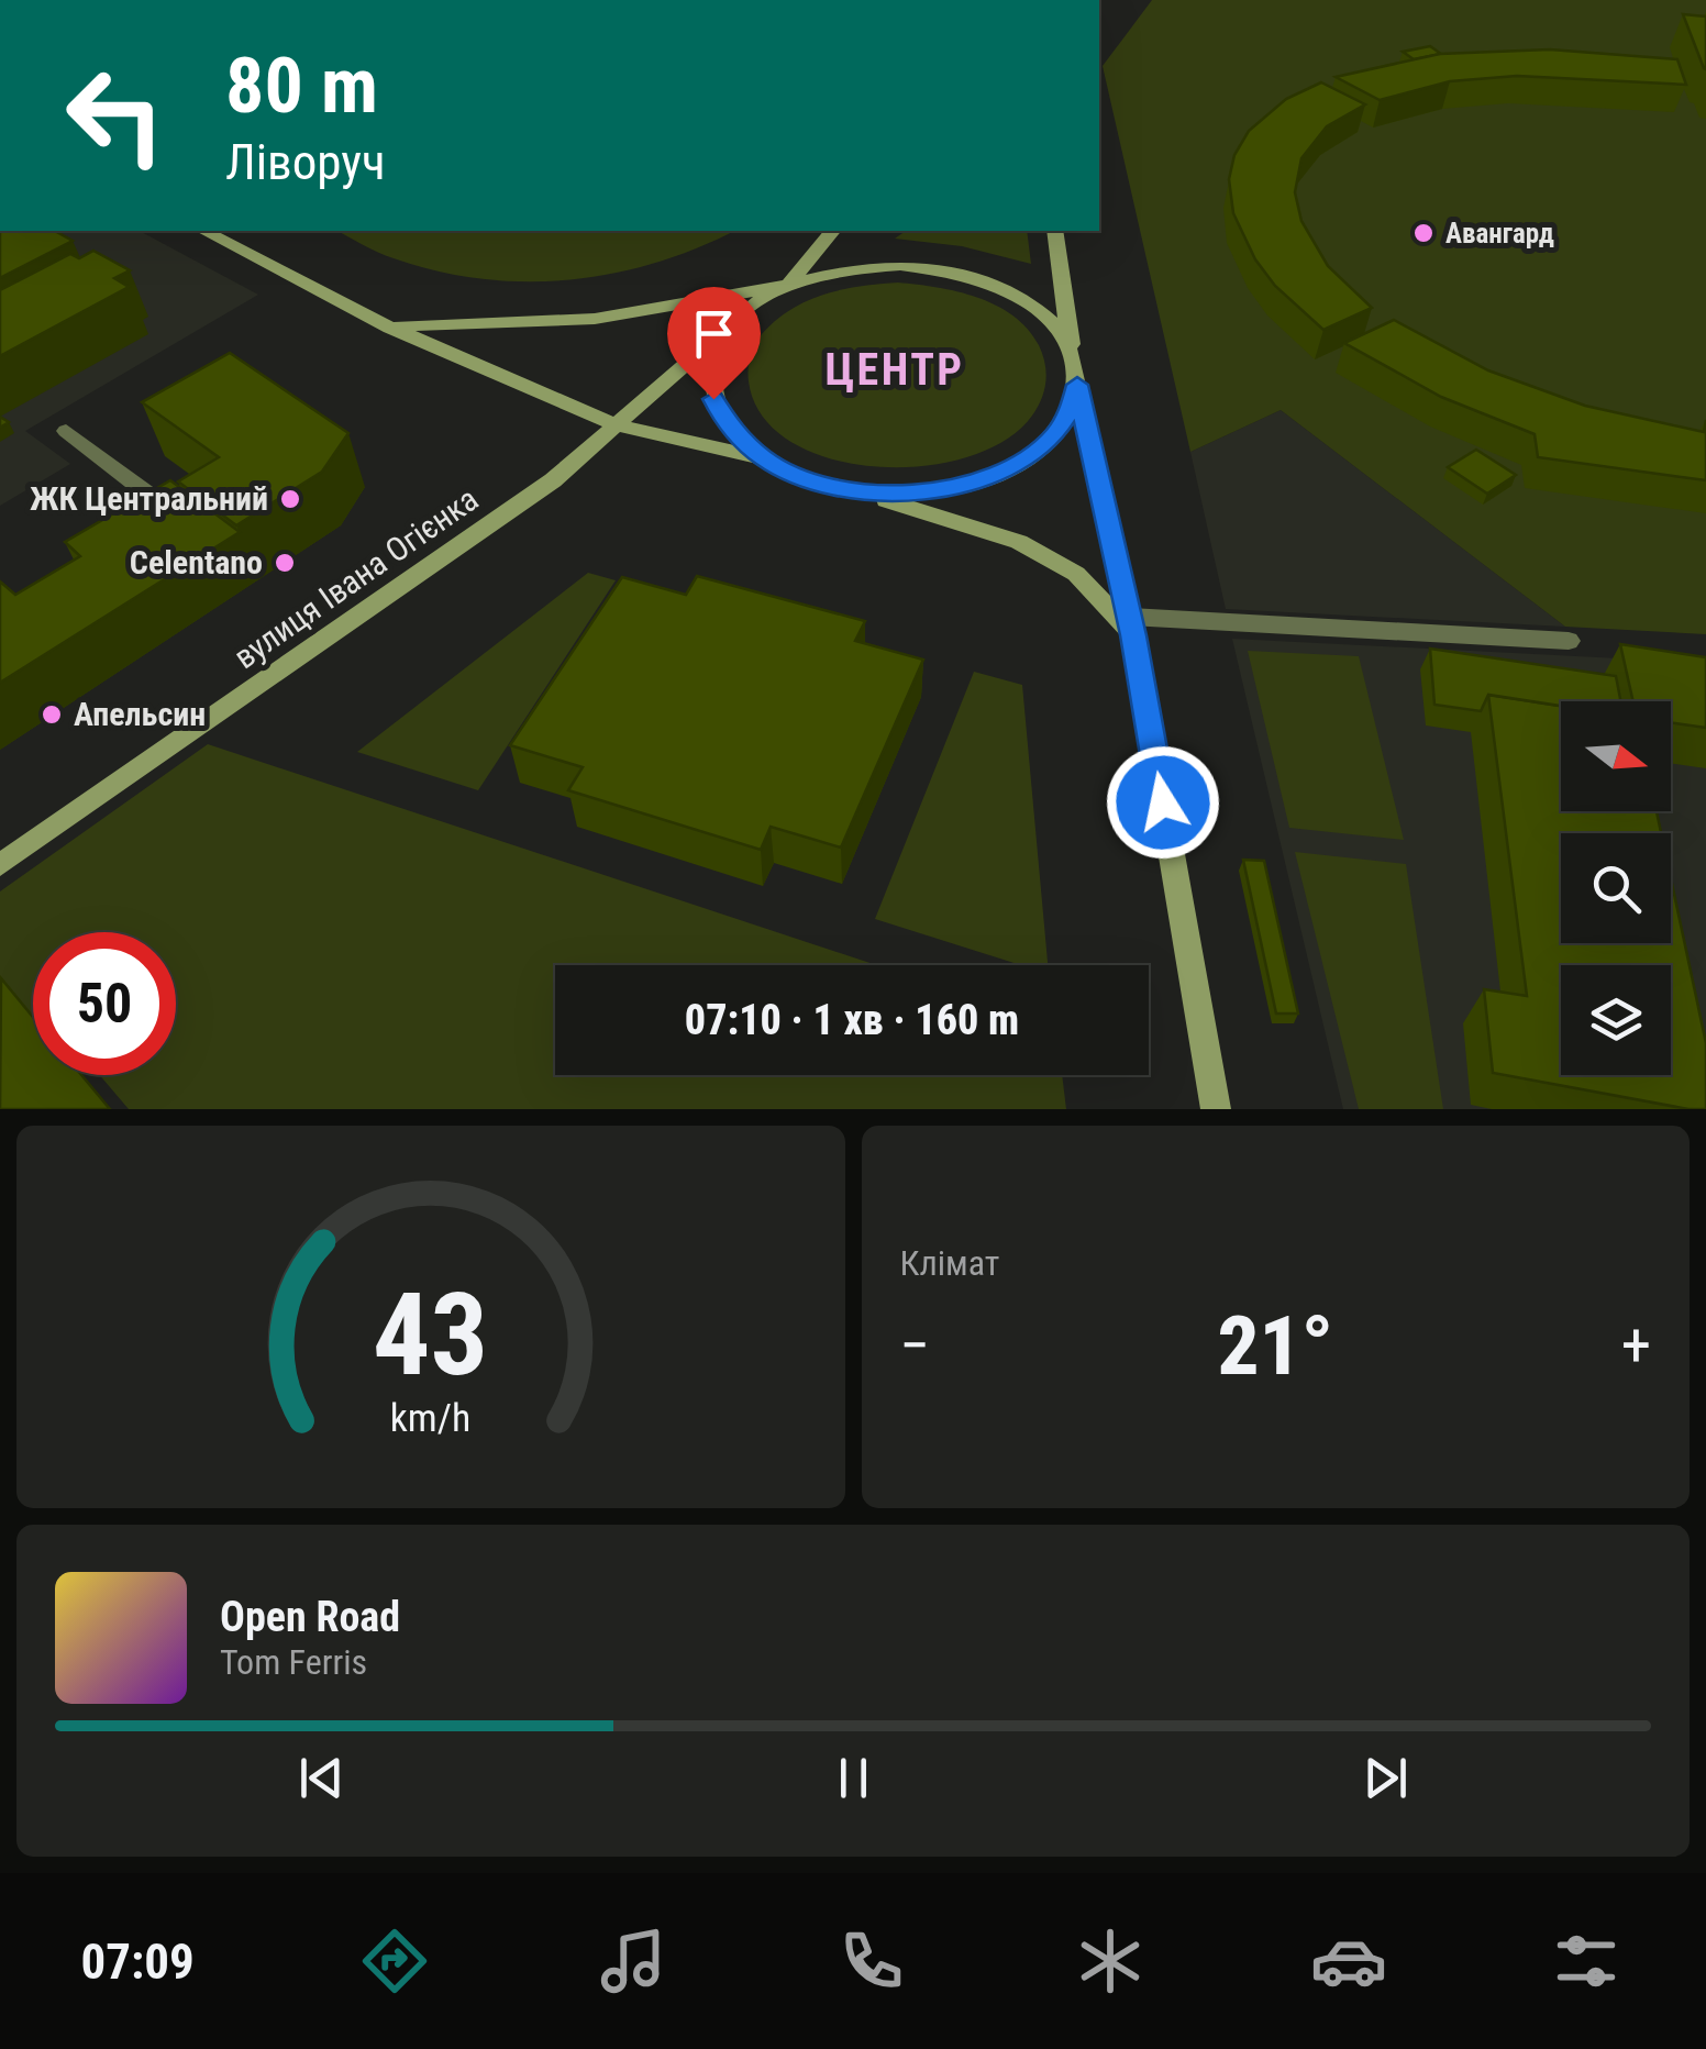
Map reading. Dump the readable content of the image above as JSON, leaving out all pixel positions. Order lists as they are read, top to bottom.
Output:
{
  "streets": {
    "main road": ["вулиця Івана Огієнка"]
  },
  "districts": ["ЦЕНТР"],
  "places": [
    "Авангард",
    "ЖК Центральний",
    "Celentano",
    "Апельсин"
  ],
  "north": "right",
  "page": {
    "turn": ["80 m", "Ліворуч"],
    "limit": "50",
    "trip": "07:10 · 1 хв · 160 m",
    "tile": "Клімат",
    "heat": ["−", "21°", "+"],
    "song": ["Open Road", "Tom Ferris"],
    "tabs": "07:09",
    "gauge": ["43", "km/h"]
  }
}
